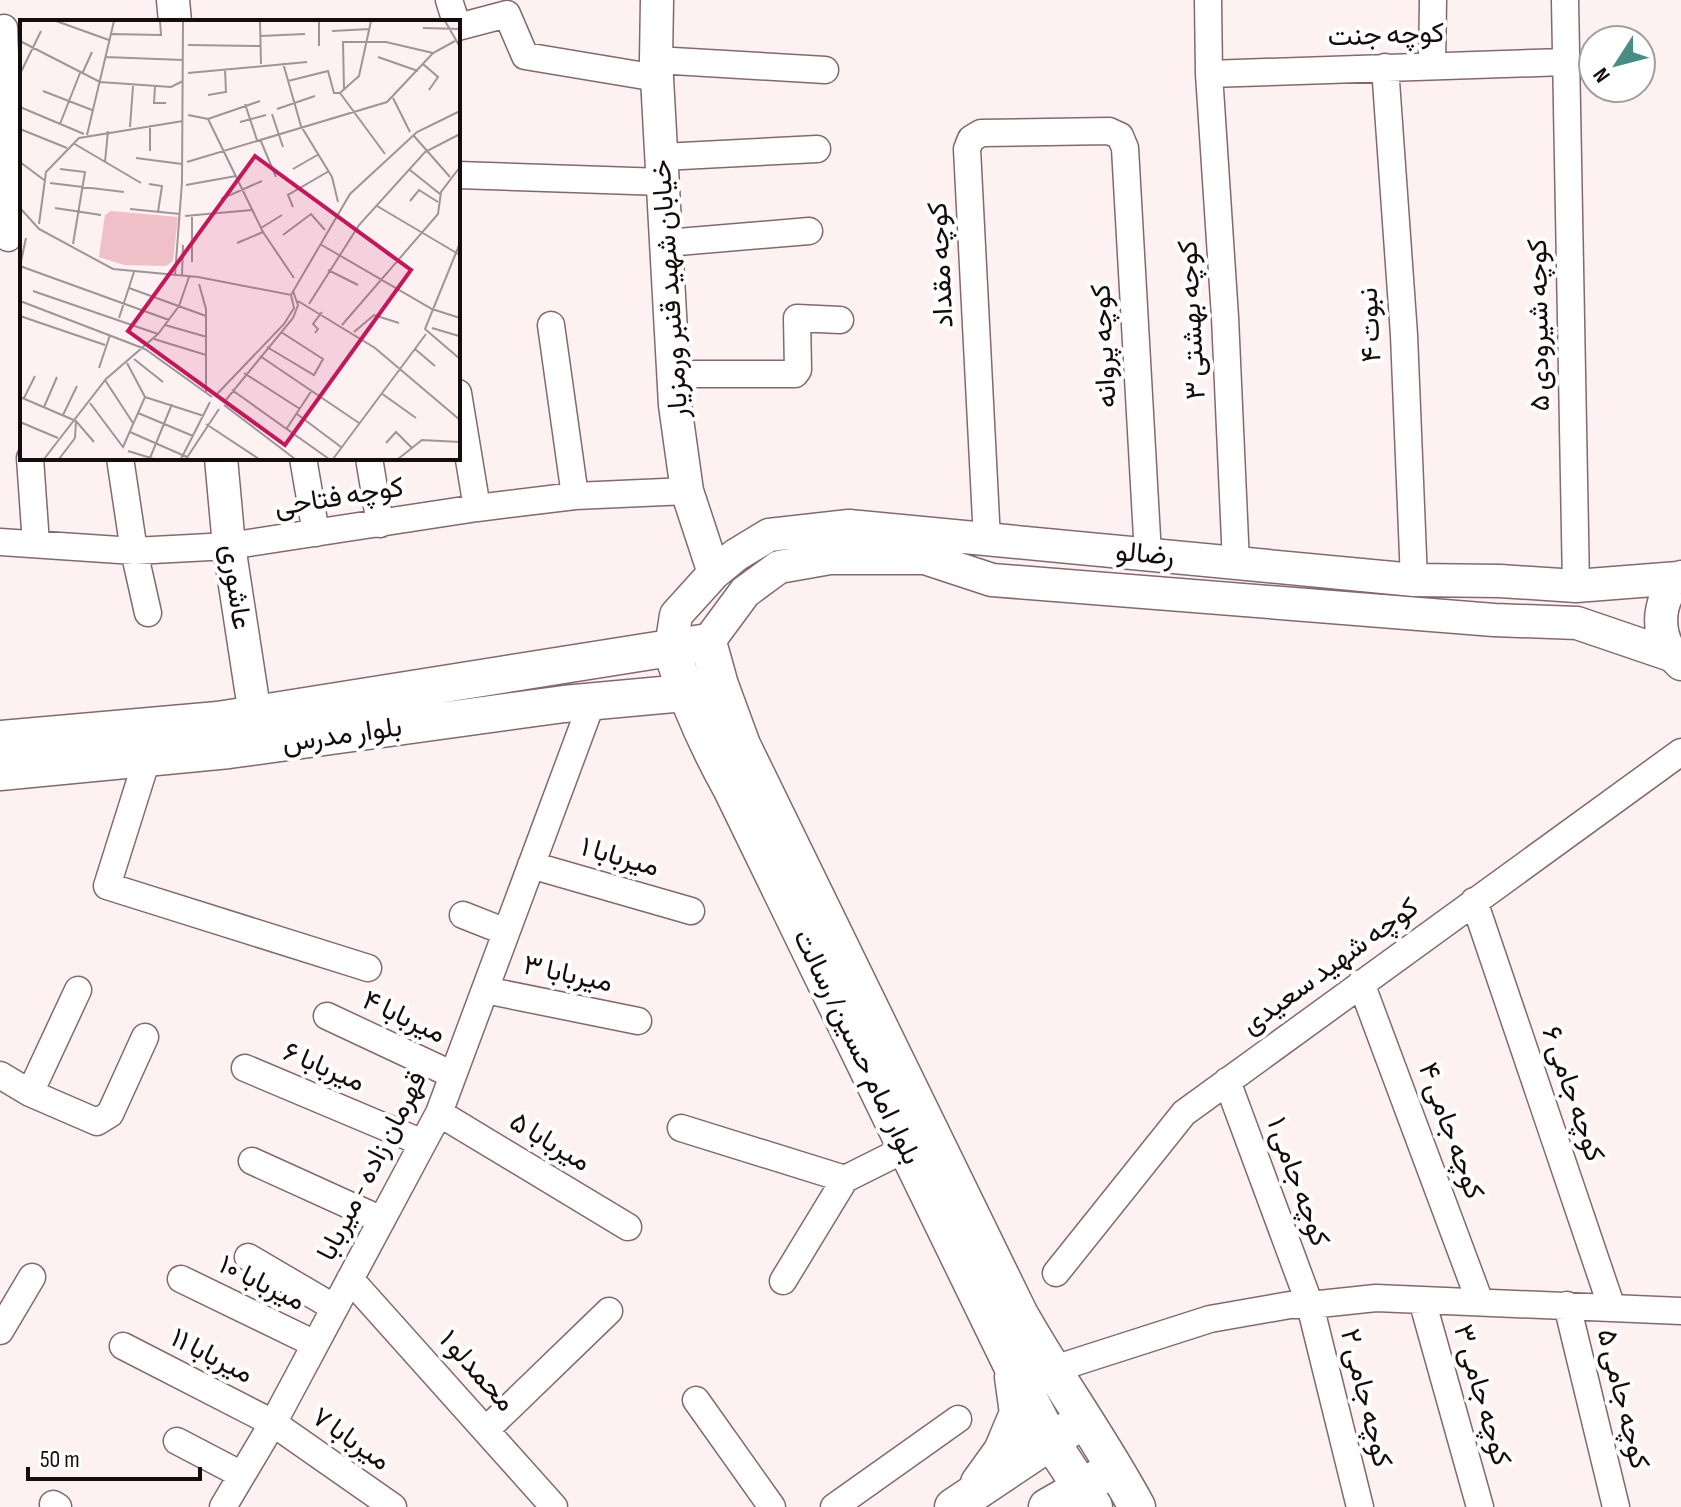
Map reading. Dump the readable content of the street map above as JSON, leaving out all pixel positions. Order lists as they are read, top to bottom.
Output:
{
  "streets": {
    "main road": ["بلوار مدرس", "بلوار امام حسین/ رسالت"],
    "street": [
      "کوچه جنت",
      "کوچه مقداد",
      "خیابان شهید قنبر ورمزیار",
      "کوچه بهشتی ۳",
      "نبوت ۴",
      "کوچه شیرودی ۵",
      "کوچه پروانه",
      "کوچه فتاحی",
      "رضالو",
      "عاشوری",
      "میربابا ۱",
      "کوچه شهید سعیدی",
      "میربابا ۳",
      "میربابا ۴",
      "میربابا ۶",
      "کوچه جامی ۶",
      "کوچه جامی ۴",
      "میربابا ۵",
      "قهرمان زاده - میربابا",
      "کوچه جامی ۱",
      "میربابا ۱۰",
      "میربابا ۱۱",
      "محمدلو ۱",
      "کوچه جامی ۳",
      "کوچه جامی ۲",
      "کوچه جامی ۵",
      "میربابا ۷"
    ]
  },
  "crossings": [
    ["کوچه جنت", "کوچه بهشتی ۳"],
    ["کوچه جنت", "نبوت ۴"],
    ["کوچه جنت", "کوچه شیرودی ۵"],
    ["کوچه مقداد", "کوچه پروانه"],
    ["کوچه مقداد", "رضالو"],
    ["خیابان شهید قنبر ورمزیار", "کوچه فتاحی"],
    ["خیابان شهید قنبر ورمزیار", "رضالو"],
    ["کوچه بهشتی ۳", "رضالو"],
    ["نبوت ۴", "رضالو"],
    ["کوچه شیرودی ۵", "رضالو"],
    ["کوچه پروانه", "رضالو"],
    ["کوچه فتاحی", "عاشوری"],
    ["رضالو", "بلوار مدرس"],
    ["رضالو", "بلوار امام حسین/ رسالت"],
    ["عاشوری", "بلوار مدرس"],
    ["بلوار مدرس", "بلوار امام حسین/ رسالت"],
    ["بلوار مدرس", "قهرمان زاده - میربابا"],
    ["میربابا ۱", "قهرمان زاده - میربابا"],
    ["کوچه شهید سعیدی", "کوچه جامی ۶"],
    ["کوچه شهید سعیدی", "کوچه جامی ۴"],
    ["کوچه شهید سعیدی", "کوچه جامی ۱"],
    ["میربابا ۳", "قهرمان زاده - میربابا"],
    ["میربابا ۴", "قهرمان زاده - میربابا"],
    ["میربابا ۶", "قهرمان زاده - میربابا"],
    ["میربابا ۵", "قهرمان زاده - میربابا"],
    ["قهرمان زاده - میربابا", "میربابا ۱۰"],
    ["قهرمان زاده - میربابا", "میربابا ۱۱"],
    ["قهرمان زاده - میربابا", "محمدلو ۱"],
    ["قهرمان زاده - میربابا", "میربابا ۷"],
    ["کوچه جامی ۱", "کوچه جامی ۲"],
    ["میربابا ۱۱", "میربابا ۷"]
  ],
  "scale_bar": "50 m",
  "north": "bottom left"
}
